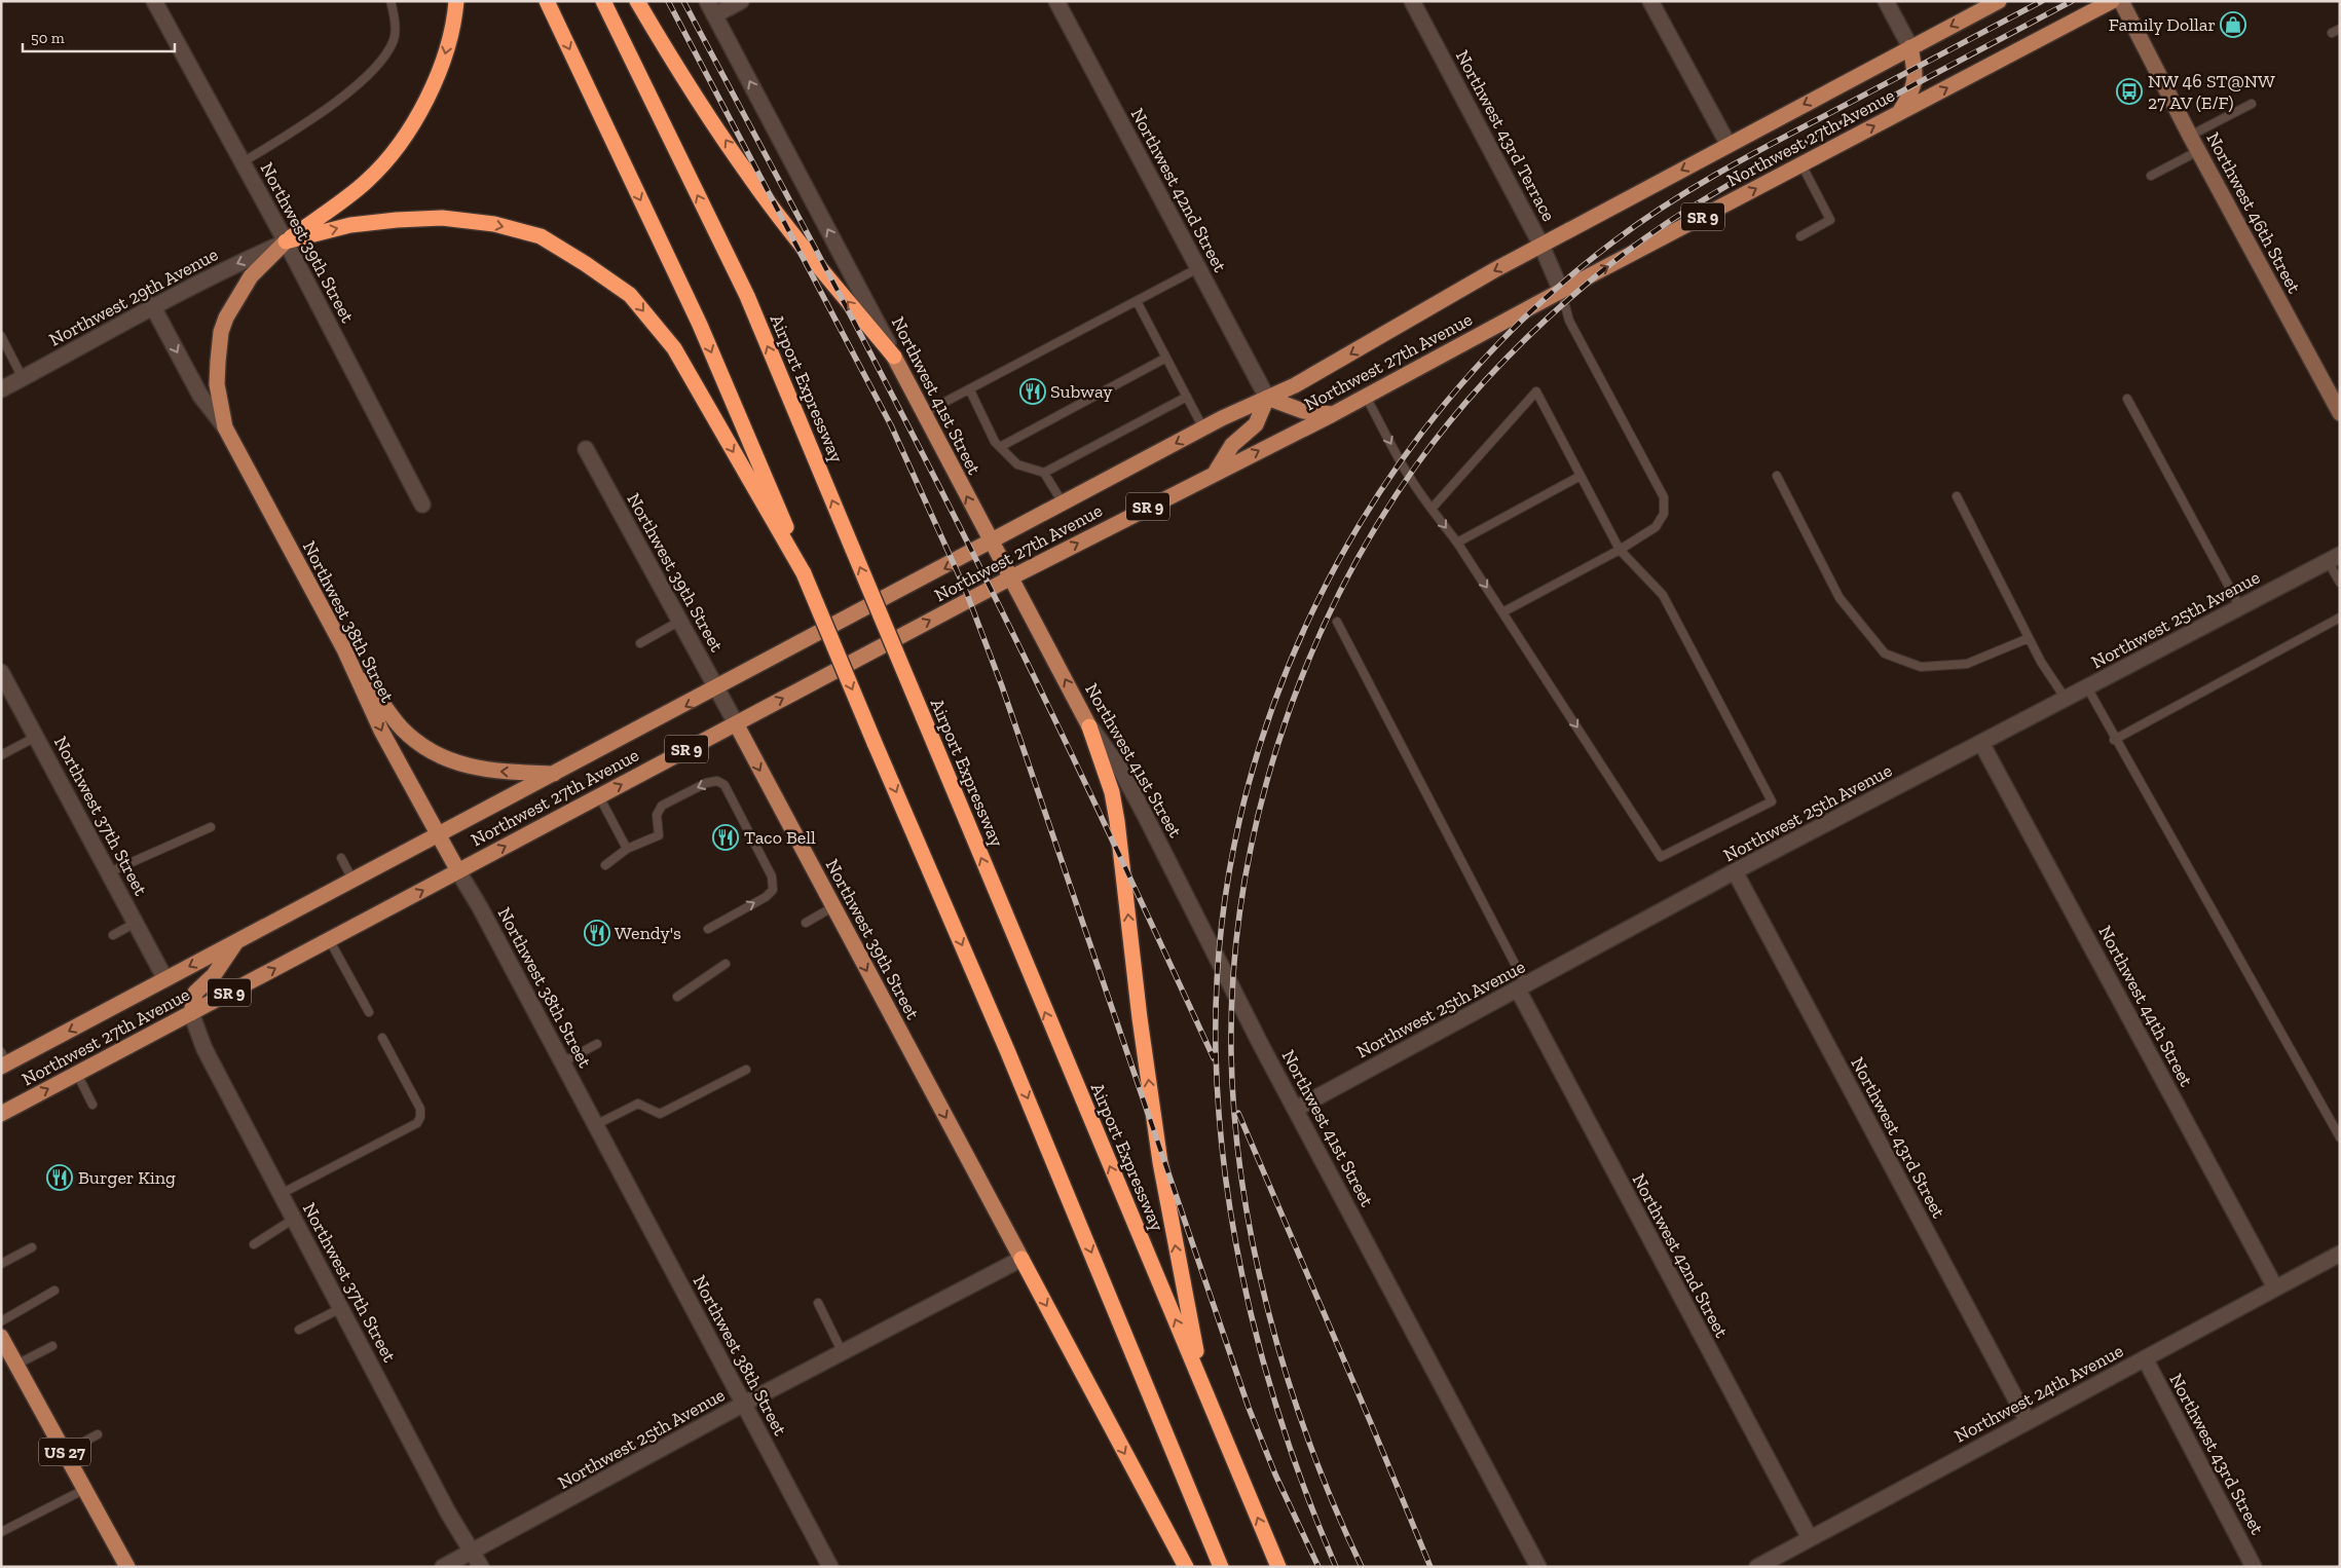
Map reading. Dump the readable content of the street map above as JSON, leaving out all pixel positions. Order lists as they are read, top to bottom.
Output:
{
  "streets": {
    "highway": ["Airport Expressway"],
    "main road": [
      "Northwest 27th Avenue",
      "SR 9",
      "Northwest 39th Street",
      "Northwest 41st Street",
      "Northwest 38th Street",
      "US 27"
    ],
    "street": [
      "Northwest 43rd Terrace",
      "Northwest 42nd Street",
      "Northwest 46th Street",
      "Northwest 29th Avenue",
      "Northwest 25th Avenue",
      "Northwest 37th Street",
      "Northwest 44th Street",
      "Northwest 43rd Street",
      "Northwest 24th Avenue"
    ]
  },
  "crossings": [
    ["Northwest 43rd Terrace", "Northwest 27th Avenue"],
    ["Northwest 27th Avenue", "Northwest 42nd Street"],
    ["Northwest 27th Avenue", "Northwest 39th Street"],
    ["Northwest 27th Avenue", "Northwest 41st Street"],
    ["Northwest 27th Avenue", "Northwest 38th Street"],
    ["Northwest 27th Avenue", "Northwest 37th Street"],
    ["Northwest 42nd Street", "Northwest 25th Avenue"],
    ["Northwest 42nd Street", "Northwest 24th Avenue"],
    ["Northwest 39th Street", "Northwest 29th Avenue"],
    ["Northwest 39th Street", "Northwest 25th Avenue"],
    ["Northwest 39th Street", "Northwest 38th Street"],
    ["Northwest 29th Avenue", "Northwest 38th Street"],
    ["Northwest 41st Street", "Northwest 25th Avenue"],
    ["Northwest 25th Avenue", "Northwest 38th Street"],
    ["Northwest 25th Avenue", "Northwest 37th Street"],
    ["Northwest 25th Avenue", "Northwest 44th Street"],
    ["Northwest 25th Avenue", "Northwest 43rd Street"],
    ["Northwest 44th Street", "Northwest 24th Avenue"],
    ["Northwest 43rd Street", "Northwest 24th Avenue"]
  ],
  "one_way": ["Northwest 39th Street", "Northwest 29th Avenue", "Northwest 41st Street"],
  "places": {
    "shop": ["Family Dollar"],
    "bus stop": ["NW 46 ST@NW 27 AV (E/F)"],
    "restaurant": [
      "Subway",
      "Taco Bell",
      "Wendy's",
      "Burger King"
    ]
  },
  "scale_bar": "50 m"
}
